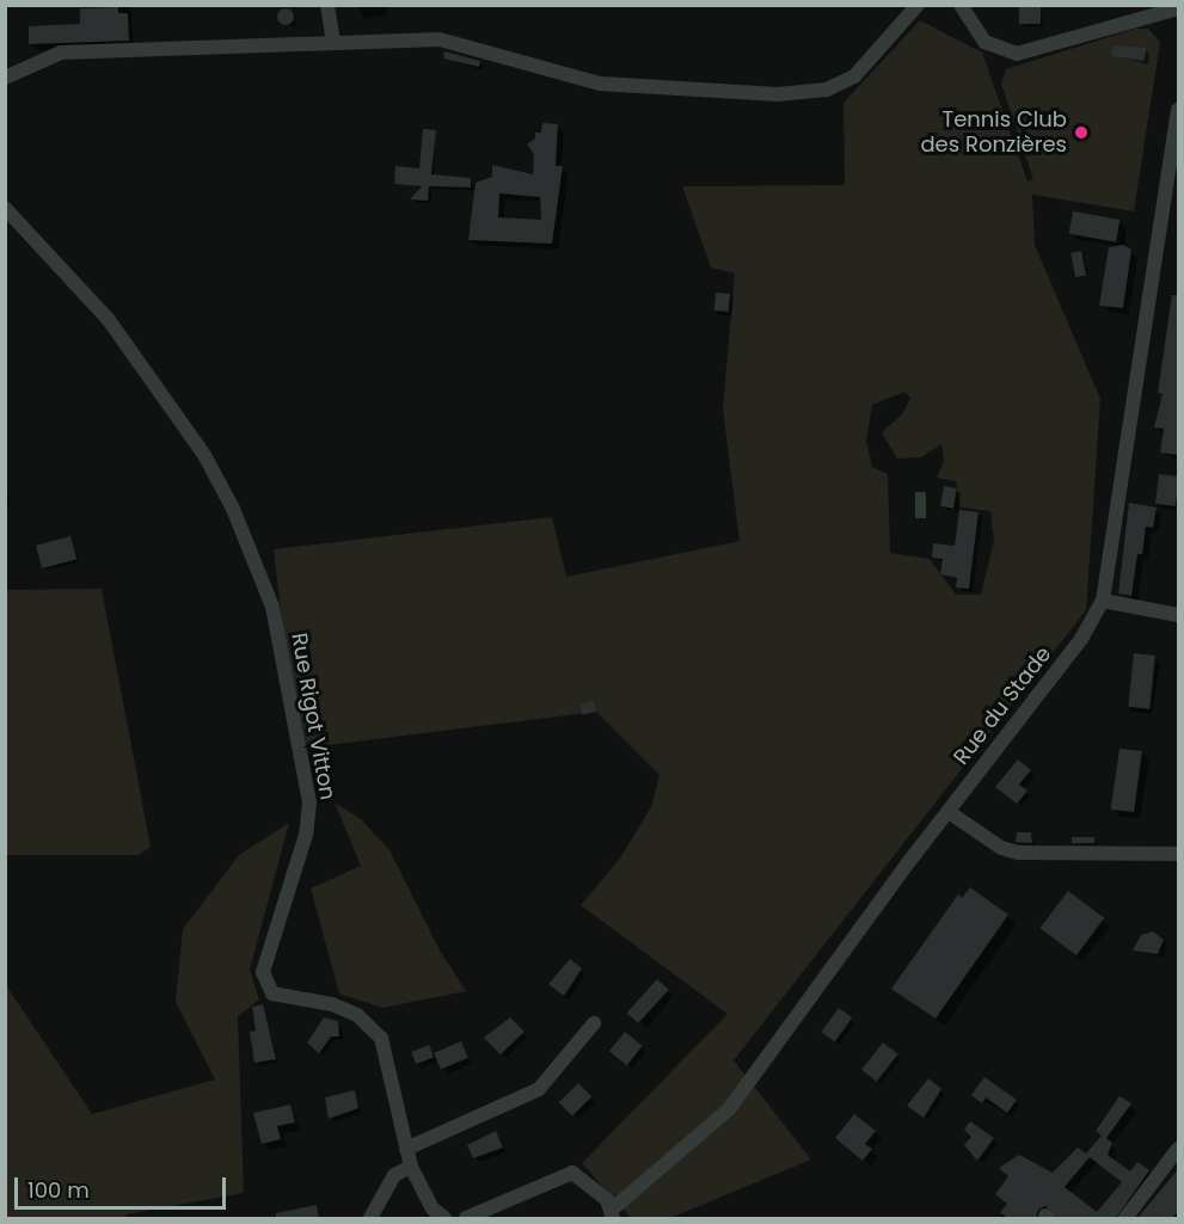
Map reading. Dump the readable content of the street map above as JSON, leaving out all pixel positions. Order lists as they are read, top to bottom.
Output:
{
  "streets": {
    "street": ["Rue du Stade", "Rue Rigot Vitton"]
  },
  "places": ["Tennis Club des Ronzières"],
  "scale_bar": "100 m"
}
